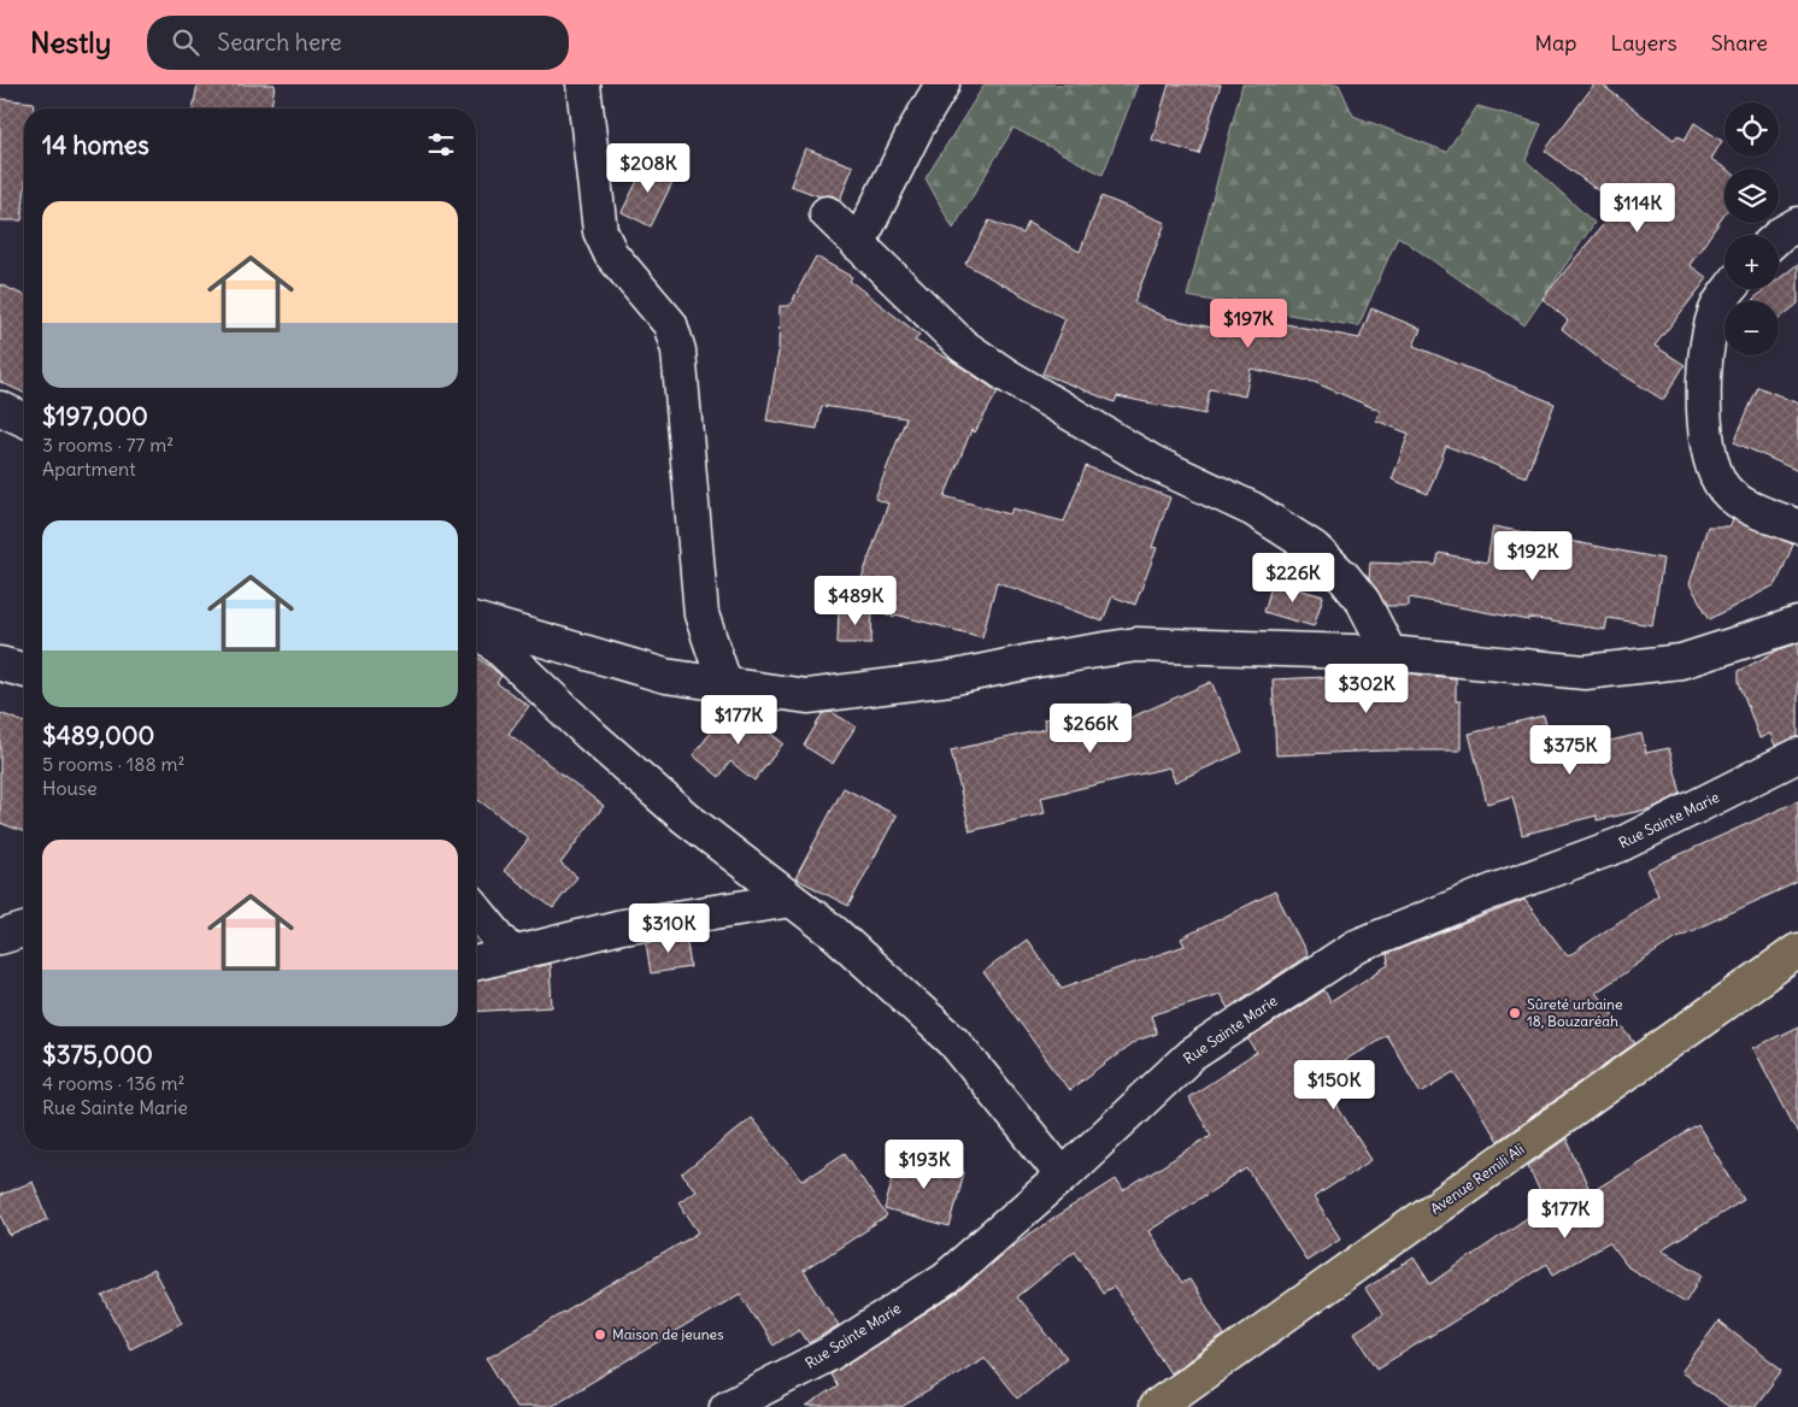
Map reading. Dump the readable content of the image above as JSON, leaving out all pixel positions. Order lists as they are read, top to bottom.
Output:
{
  "streets": {
    "main road": ["Avenue Remili Ali"],
    "street": ["Rue Sainte Marie"]
  },
  "places": ["Sûreté urbaine 18, Bouzaréah", "Maison de jeunes"],
  "page": {
    "header": "Nestly",
    "search": "Search here",
    "nav": ["Map", "Layers", "Share"],
    "map_buttons": ["+", "−"],
    "heading": "14 homes",
    "price": [
      "$208K",
      "$114K",
      "$197K",
      "$192K",
      "$226K",
      "$489K",
      "$302K",
      "$177K",
      "$266K",
      "$375K",
      "$310K",
      "$150K",
      "$193K",
      "$177K"
    ],
    "list": [
      {
        "name": "$197,000",
        "note": "3 rooms · 77 m² · Apartment"
      },
      {
        "name": "$489,000",
        "note": "5 rooms · 188 m² · House"
      },
      {
        "name": "$375,000",
        "note": "4 rooms · 136 m² · Rue Sainte Marie"
      }
    ]
  }
}
